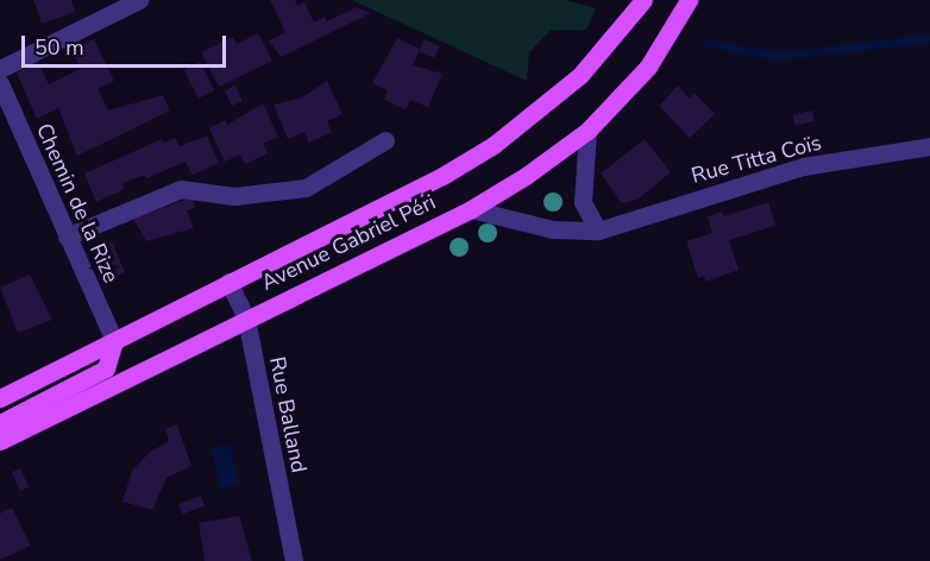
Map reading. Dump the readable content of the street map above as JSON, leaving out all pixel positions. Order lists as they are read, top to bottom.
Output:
{
  "streets": {
    "main road": ["Avenue Gabriel Péri"],
    "street": ["Rue Titta Coïs", "Chemin de la Rize", "Rue Balland"]
  },
  "crossings": [
    ["Rue Titta Coïs", "Avenue Gabriel Péri"],
    ["Chemin de la Rize", "Avenue Gabriel Péri"],
    ["Avenue Gabriel Péri", "Rue Balland"]
  ],
  "scale_bar": "50 m"
}
